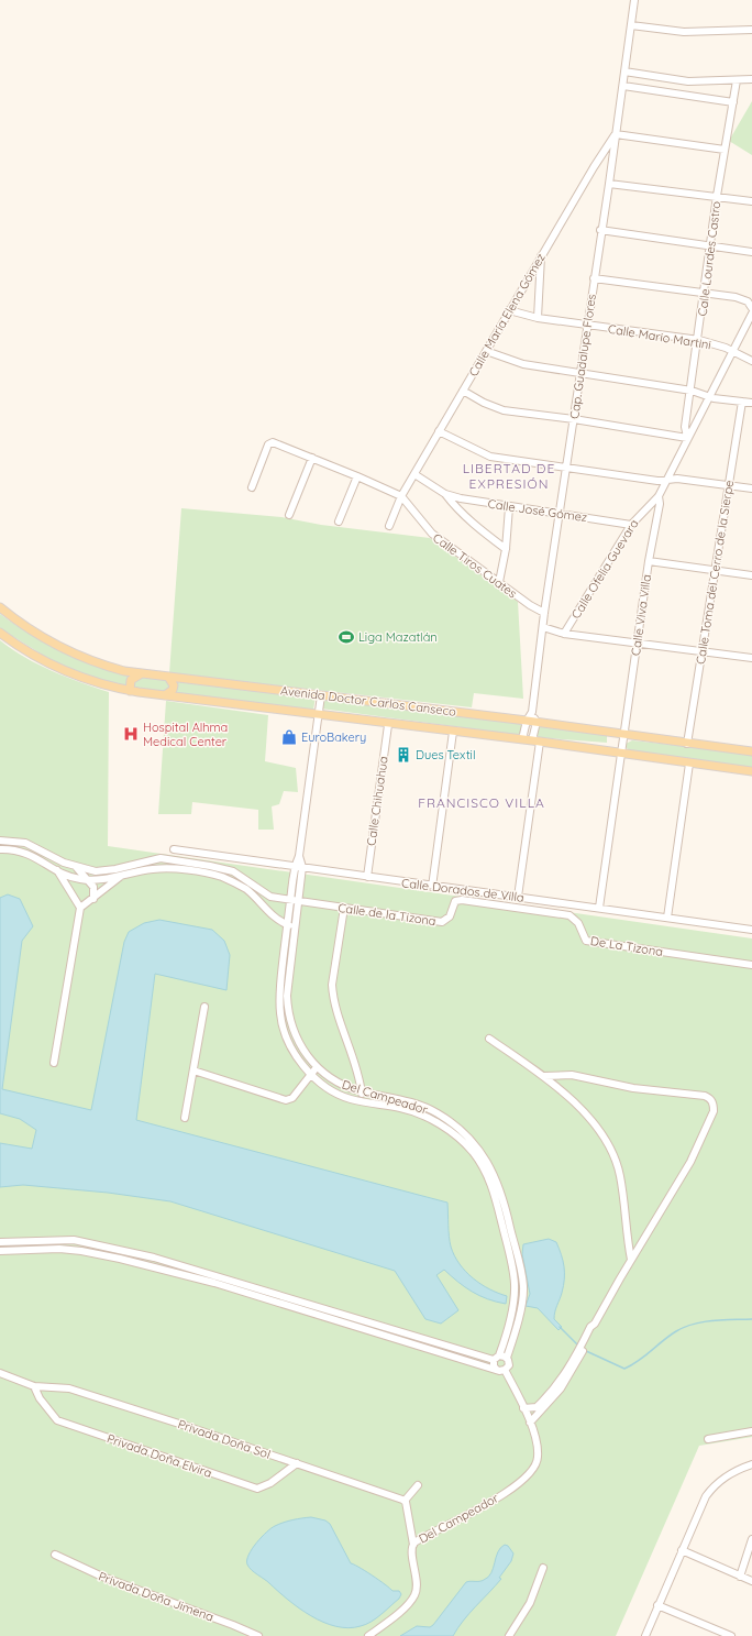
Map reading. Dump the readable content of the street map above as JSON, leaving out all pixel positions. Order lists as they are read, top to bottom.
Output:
{
  "streets": {
    "main road": ["Avenida Doctor Carlos Canseco"],
    "street": [
      "Calle Lourdes Castro",
      "Calle María Elena Gómez",
      "Calle Mario Martini",
      "Cap. Guadalupe Flores",
      "Calle José Gómez",
      "Calle Tiros Cuates",
      "Calle Ofelia Guevara",
      "Calle Toma del Cerro de la Sierpe",
      "Calle Viva Villa",
      "Calle Chihuahua",
      "Calle Dorados de Villa",
      "Calle de la Tizona",
      "De La Tizona",
      "Del Campeador",
      "Privada Doña Sol",
      "Privada Doña Elvira",
      "Privada Doña Jimena"
    ]
  },
  "crossings": [
    ["Calle Lourdes Castro", "Calle Mario Martini"],
    ["Calle Lourdes Castro", "Calle Ofelia Guevara"],
    ["Calle María Elena Gómez", "Calle Mario Martini"],
    ["Calle María Elena Gómez", "Cap. Guadalupe Flores"],
    ["Calle María Elena Gómez", "Calle José Gómez"],
    ["Calle María Elena Gómez", "Calle Tiros Cuates"],
    ["Calle Mario Martini", "Cap. Guadalupe Flores"],
    ["Cap. Guadalupe Flores", "Calle José Gómez"],
    ["Cap. Guadalupe Flores", "Calle Tiros Cuates"],
    ["Cap. Guadalupe Flores", "Avenida Doctor Carlos Canseco"],
    ["Calle José Gómez", "Calle Ofelia Guevara"],
    ["Calle Ofelia Guevara", "Calle Viva Villa"],
    ["Calle Toma del Cerro de la Sierpe", "Avenida Doctor Carlos Canseco"],
    ["Calle Viva Villa", "Avenida Doctor Carlos Canseco"],
    ["Avenida Doctor Carlos Canseco", "Calle Chihuahua"],
    ["Calle Chihuahua", "Calle Dorados de Villa"],
    ["Calle Dorados de Villa", "Del Campeador"],
    ["Calle de la Tizona", "De La Tizona"],
    ["Calle de la Tizona", "Del Campeador"],
    ["Privada Doña Sol", "Privada Doña Elvira"]
  ],
  "districts": ["LIBERTAD DE EXPRESIÓN", "FRANCISCO VILLA"],
  "places": {
    "sports": ["Liga Mazatlán"],
    "hospital": ["Hospital Alhma Medical Center"],
    "shop": ["EuroBakery"],
    "building": ["Dues Textil"]
  }
}
